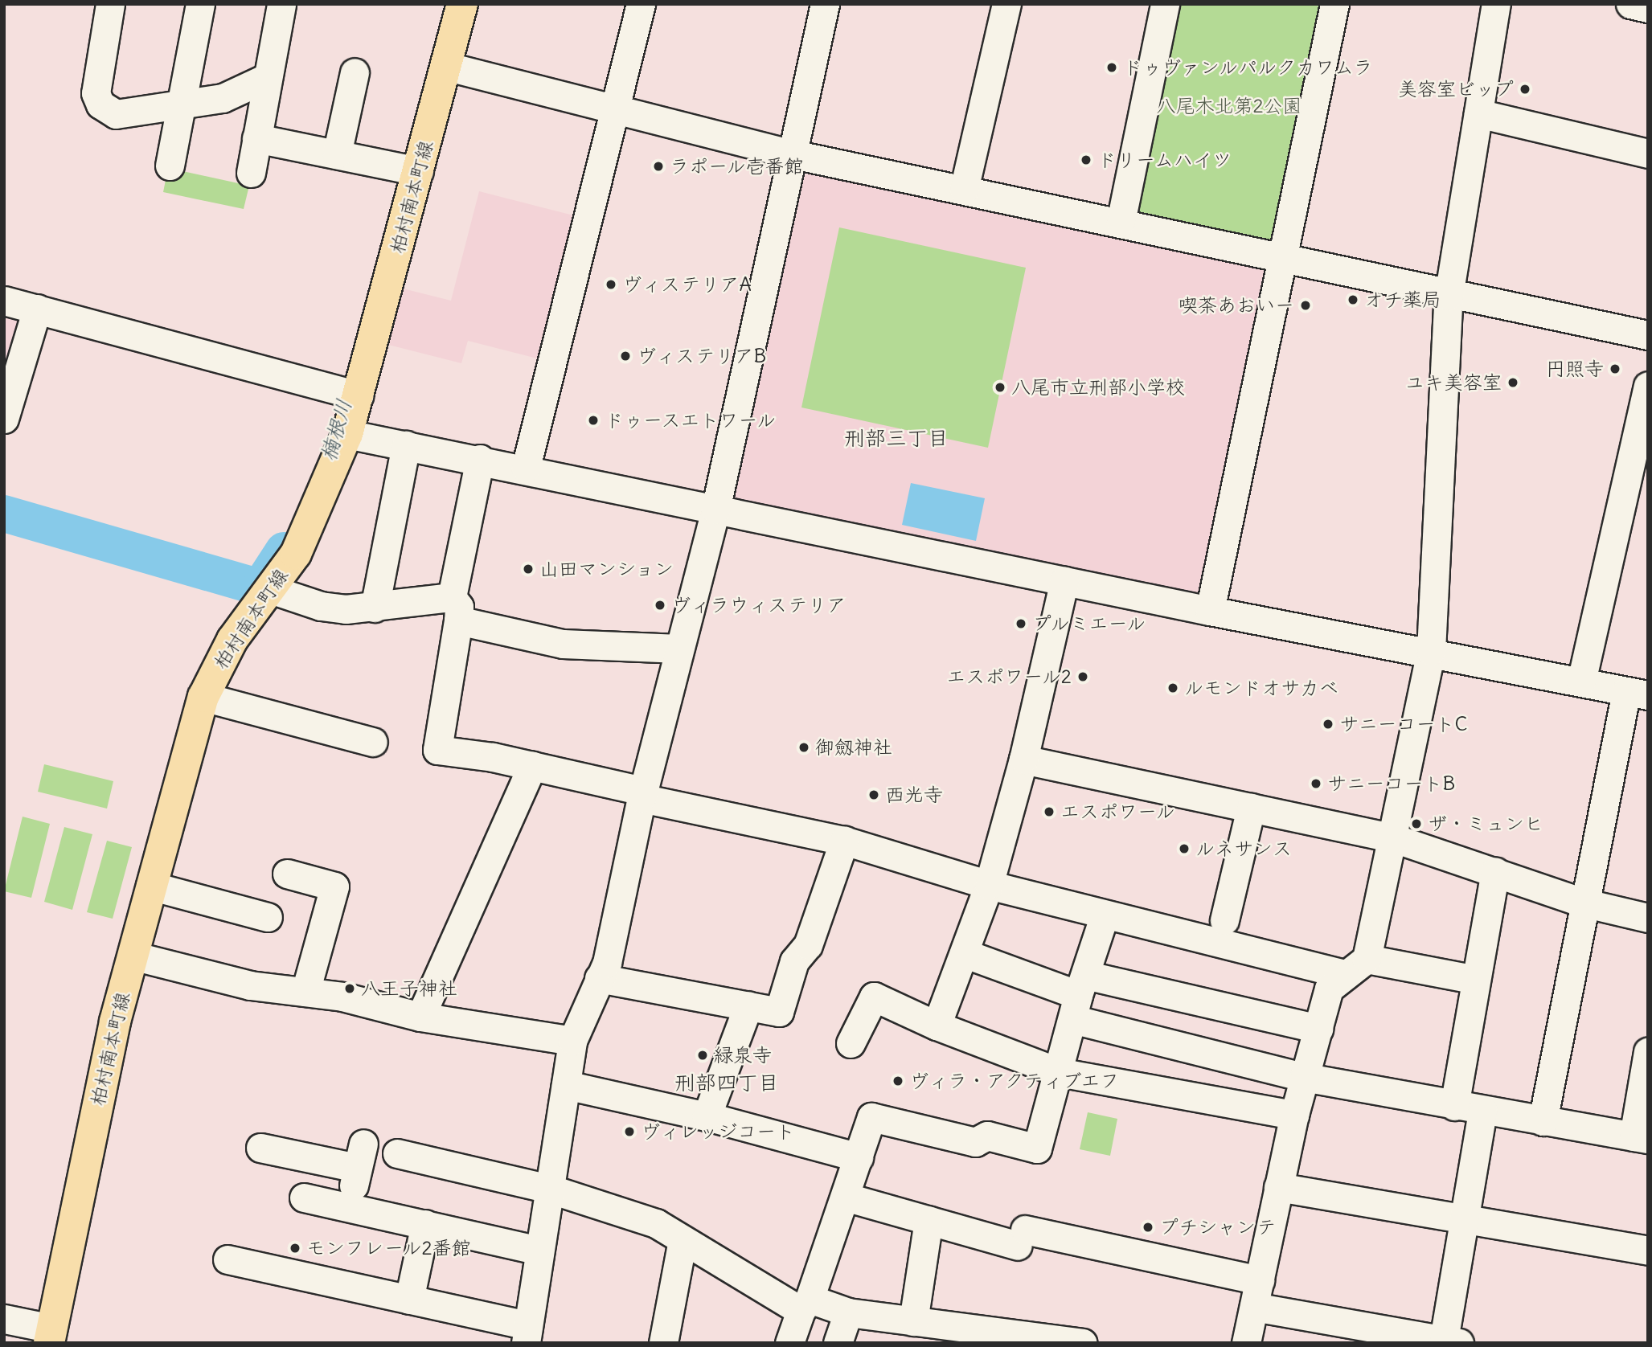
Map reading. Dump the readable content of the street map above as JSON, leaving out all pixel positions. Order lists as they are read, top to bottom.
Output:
{
  "streets": {
    "main road": ["柏村南本町線"]
  },
  "districts": ["刑部三丁目", "刑部四丁目"],
  "water": ["楠根川"],
  "parks": ["八尾木北第2公園"],
  "places": [
    "ドゥヴァンルパルクカワムラ",
    "美容室ビップ",
    "ドリームハイツ",
    "ラポール壱番館",
    "ヴィステリアA",
    "オチ薬局",
    "喫茶あおいー",
    "ヴィステリアB",
    "円照寺",
    "ユキ美容室",
    "八尾市立刑部小学校",
    "ドゥースエトワール",
    "山田マンション",
    "ヴィラウィステリア",
    "プルミエール",
    "エスポワール2",
    "ルモンドオサカベ",
    "サニーコートC",
    "御劔神社",
    "サニーコートB",
    "西光寺",
    "エスポワール",
    "ザ・ミュンヒ",
    "ルネサンス",
    "八王子神社",
    "緑泉寺",
    "ヴィラ・アクティブエフ",
    "ヴィレッジコート",
    "プチシャンテ",
    "モンフレール2番館"
  ]
}
